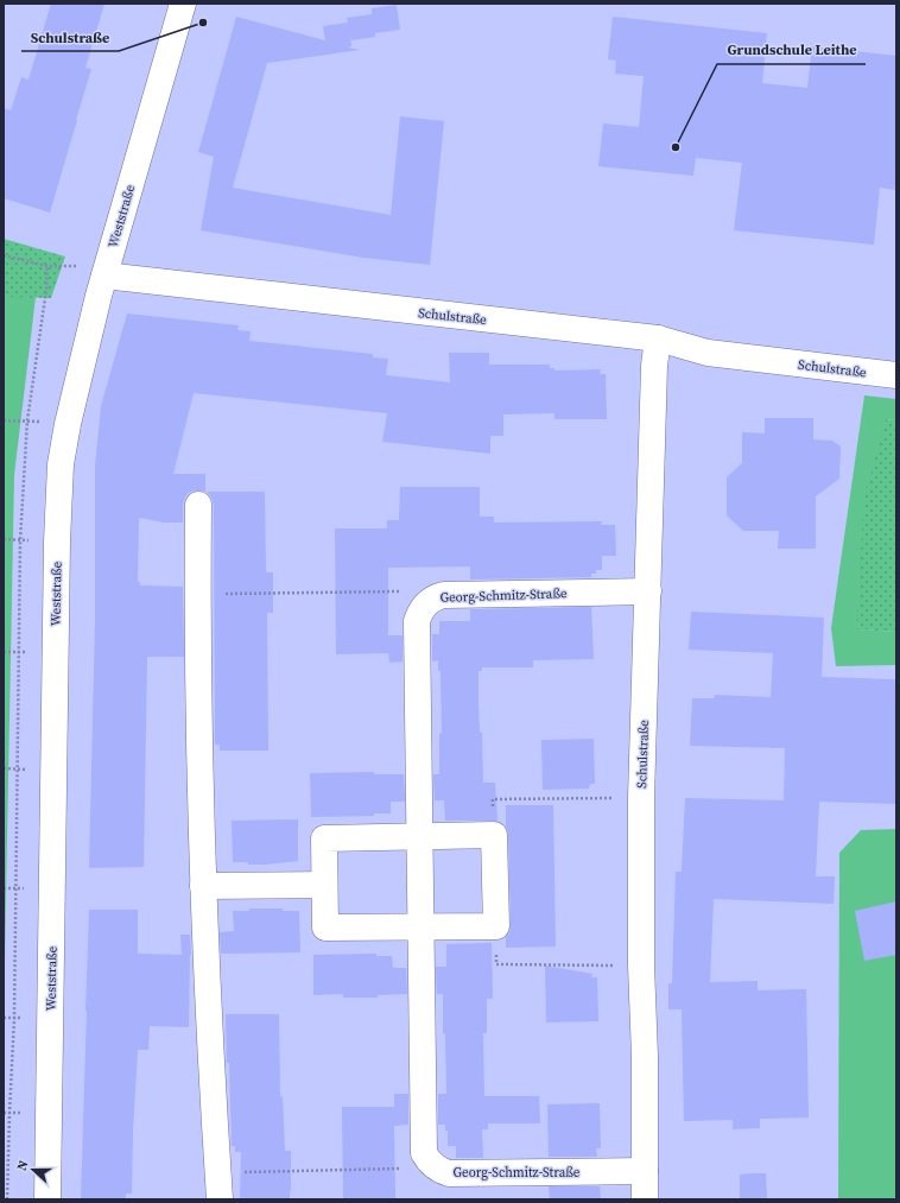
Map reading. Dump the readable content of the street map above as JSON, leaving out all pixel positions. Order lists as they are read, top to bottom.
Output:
{
  "streets": {
    "street": ["Weststraße", "Schulstraße", "Georg-Schmitz-Straße"]
  },
  "crossings": [
    ["Weststraße", "Schulstraße"],
    ["Schulstraße", "Georg-Schmitz-Straße"]
  ],
  "places": ["Schulstraße", "Grundschule Leithe"],
  "north": "left"
}
